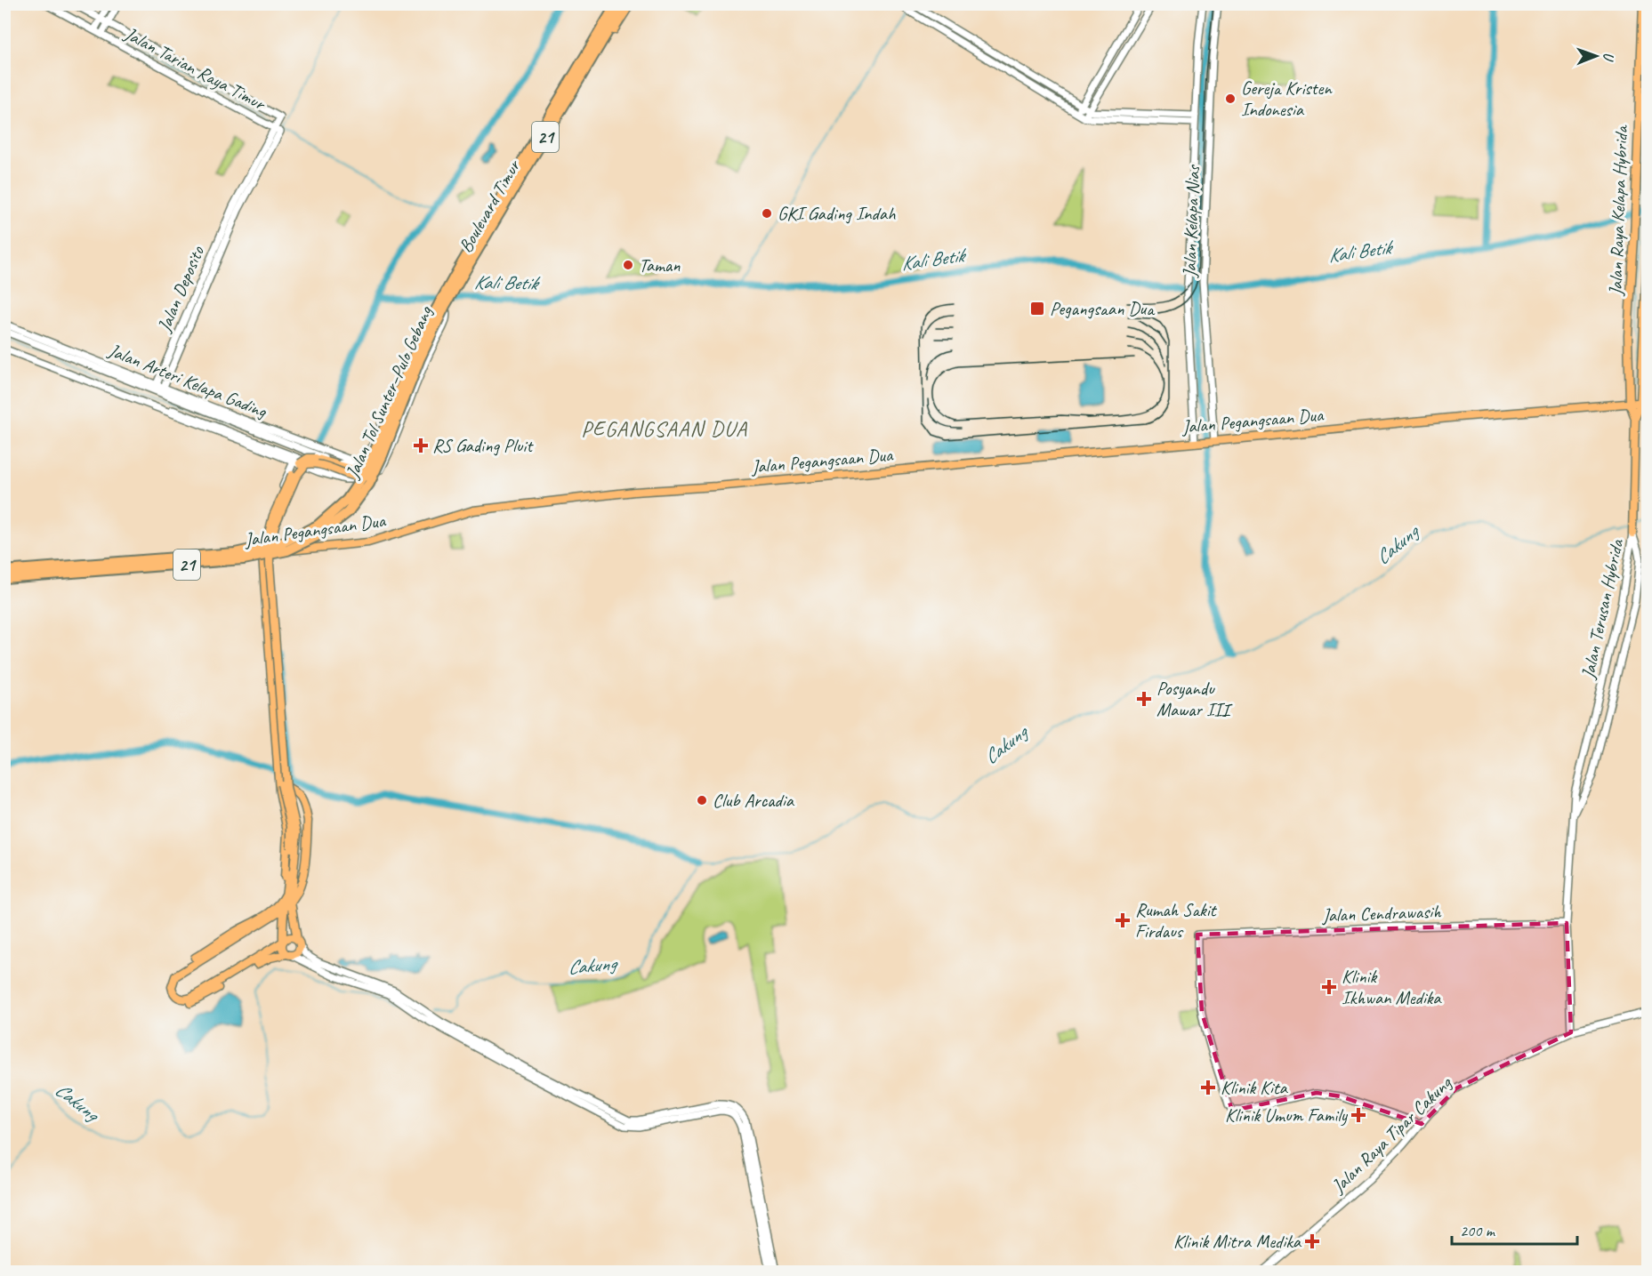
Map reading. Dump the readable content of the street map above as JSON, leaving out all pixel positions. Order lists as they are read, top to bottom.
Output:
{
  "streets": {
    "highway": ["21", "Jalan Tol Sunter–Pulo Gebang"],
    "main road": ["Boulevard Timur", "Jalan Raya Kelapa Hybrida", "Jalan Pegangsaan Dua"],
    "street": [
      "Jalan Tarian Raya Timur",
      "Jalan Kelapa Nias",
      "Jalan Deposito",
      "Jalan Arteri Kelapa Gading",
      "Jalan Terusan Hybrida",
      "Jalan Cendrawasih",
      "Jalan Raya Tipar Cakung"
    ]
  },
  "crossings": [
    ["Jalan Tarian Raya Timur", "Jalan Deposito"],
    ["Jalan Raya Kelapa Hybrida", "Jalan Pegangsaan Dua"],
    ["Jalan Raya Kelapa Hybrida", "Jalan Terusan Hybrida"],
    ["Jalan Kelapa Nias", "Jalan Pegangsaan Dua"],
    ["Jalan Deposito", "Jalan Arteri Kelapa Gading"],
    ["Jalan Tol Sunter–Pulo Gebang", "Jalan Pegangsaan Dua"],
    ["Jalan Terusan Hybrida", "Jalan Cendrawasih"],
    ["Jalan Terusan Hybrida", "Jalan Raya Tipar Cakung"],
    ["Jalan Cendrawasih", "Jalan Raya Tipar Cakung"]
  ],
  "districts": ["PEGANGSAAN DUA"],
  "water": ["Kali Betik", "Cakung"],
  "places": {
    "other": [
      "Gereja Kristen Indonesia",
      "GKI Gading Indah",
      "Taman",
      "Club Arcadia"
    ],
    "transit": ["Pegangsaan Dua"],
    "health": [
      "RS Gading Pluit",
      "Posyandu Mawar III",
      "Rumah Sakit Firdaus",
      "Klinik Ikhwan Medika",
      "Klinik Kita",
      "Klinik Umum Family",
      "Klinik Mitra Medika"
    ]
  },
  "scale_bar": "200 m",
  "north": "right"
}
